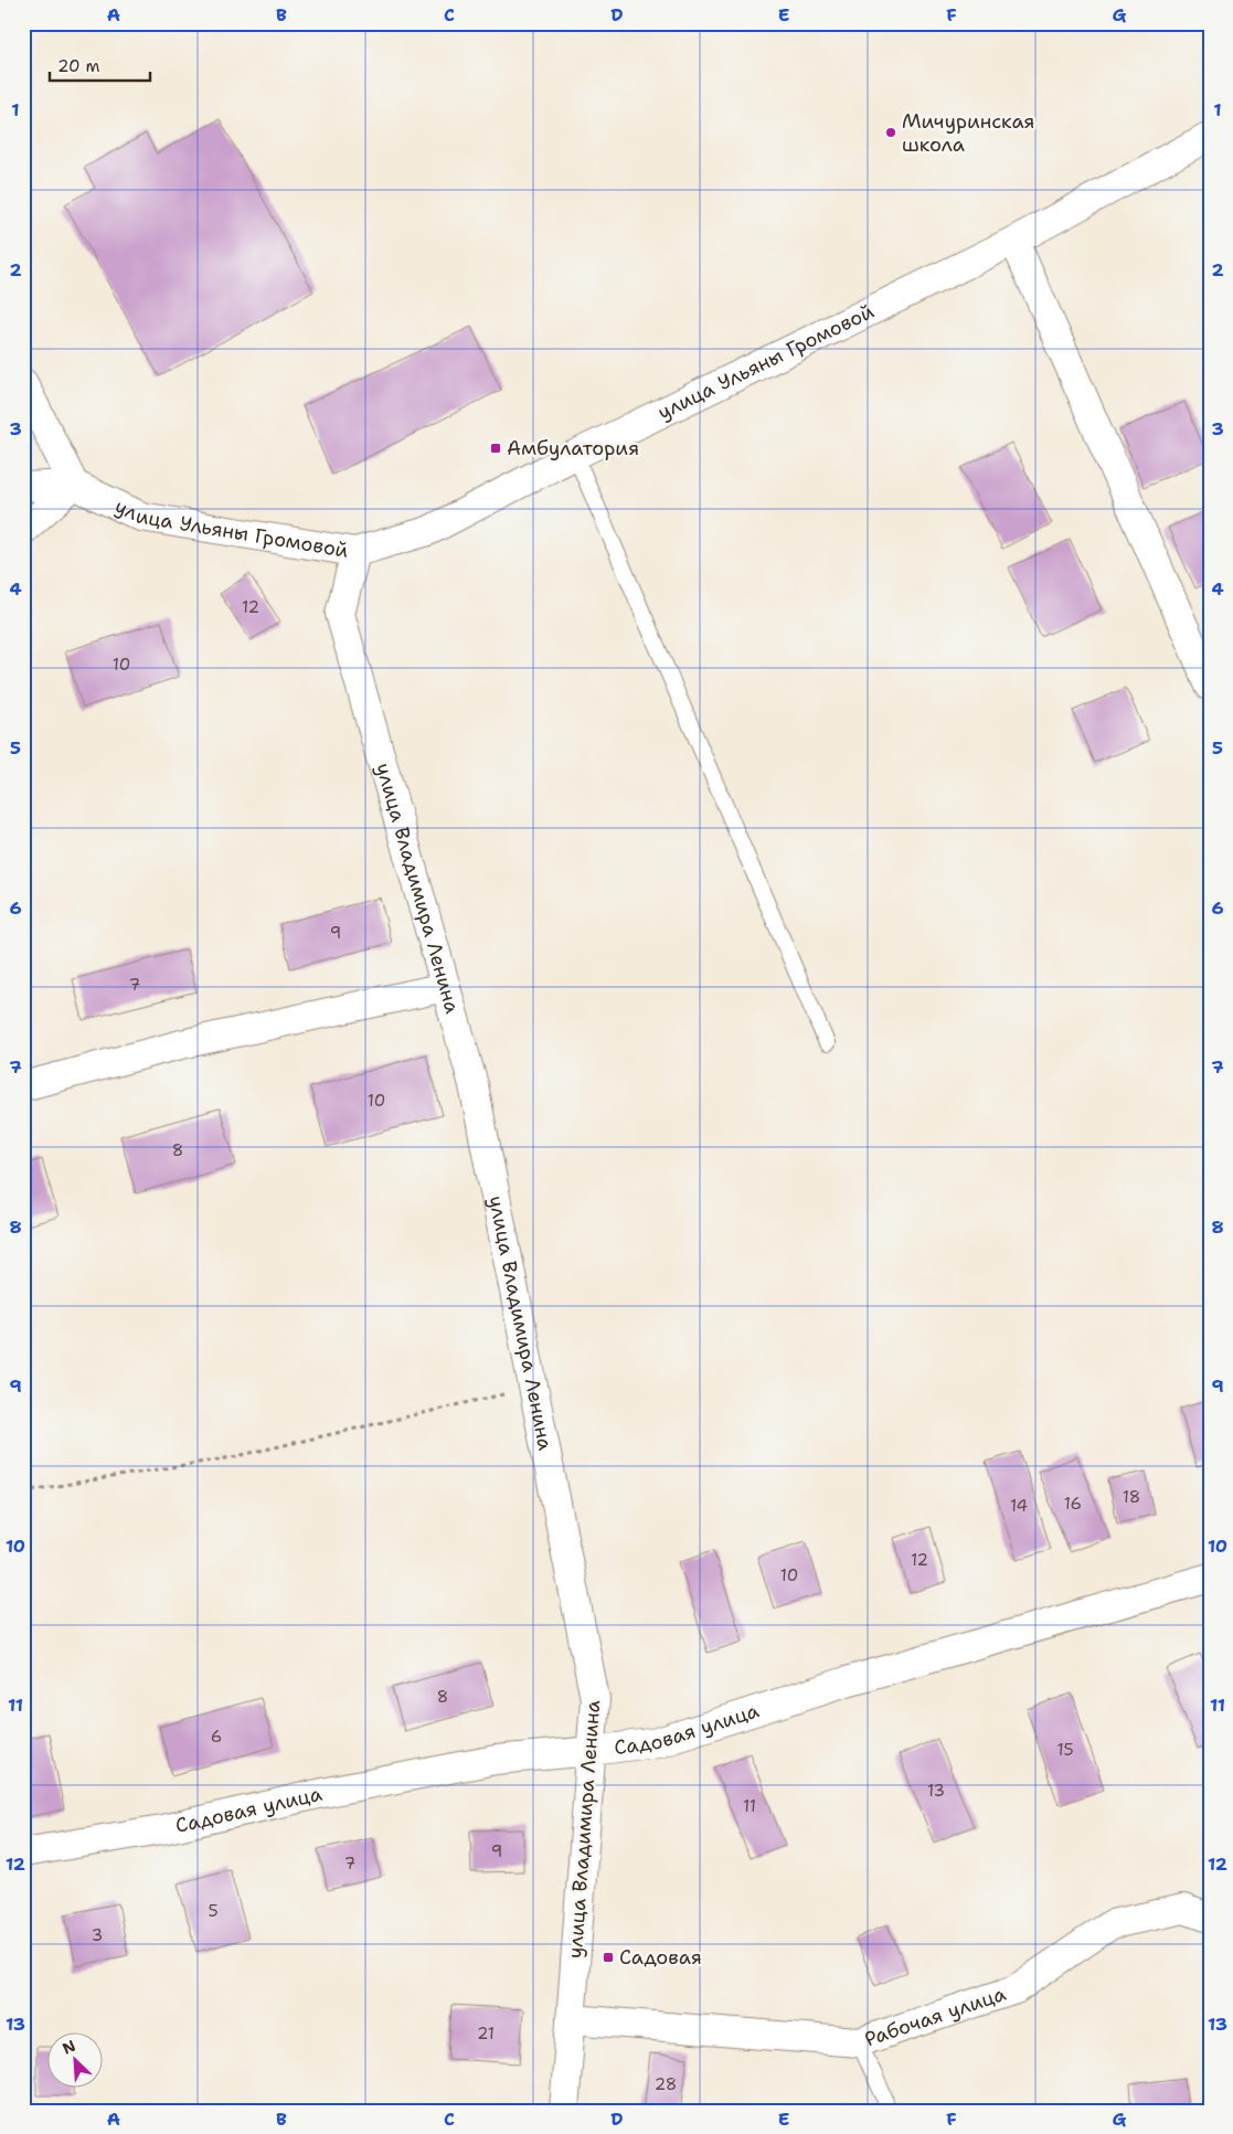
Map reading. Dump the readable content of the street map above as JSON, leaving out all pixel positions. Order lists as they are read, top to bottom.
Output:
{
  "streets": {
    "street": [
      "улица Ульяны Громовой",
      "улица Владимира Ленина",
      "Садовая улица",
      "Рабочая улица"
    ]
  },
  "crossings": [
    ["улица Ульяны Громовой", "улица Владимира Ленина"],
    ["улица Владимира Ленина", "Садовая улица"],
    ["улица Владимира Ленина", "Рабочая улица"]
  ],
  "places": {
    "other": ["Мичуринская школа"],
    "transit": ["Амбулатория", "Садовая"]
  },
  "house_numbers": [
    "12",
    "10",
    "9",
    "7",
    "10",
    "8",
    "18",
    "16",
    "14",
    "12",
    "10",
    "8",
    "6",
    "15",
    "13",
    "11",
    "9",
    "7",
    "5",
    "3",
    "21",
    "28"
  ],
  "scale_bar": "20 m",
  "north": "top left",
  "grid": {
    "columns": [
      "A",
      "B",
      "C",
      "D",
      "E",
      "F",
      "G"
    ],
    "rows": [
      "1",
      "2",
      "3",
      "4",
      "5",
      "6",
      "7",
      "8",
      "9",
      "10",
      "11",
      "12",
      "13"
    ]
  }
}
